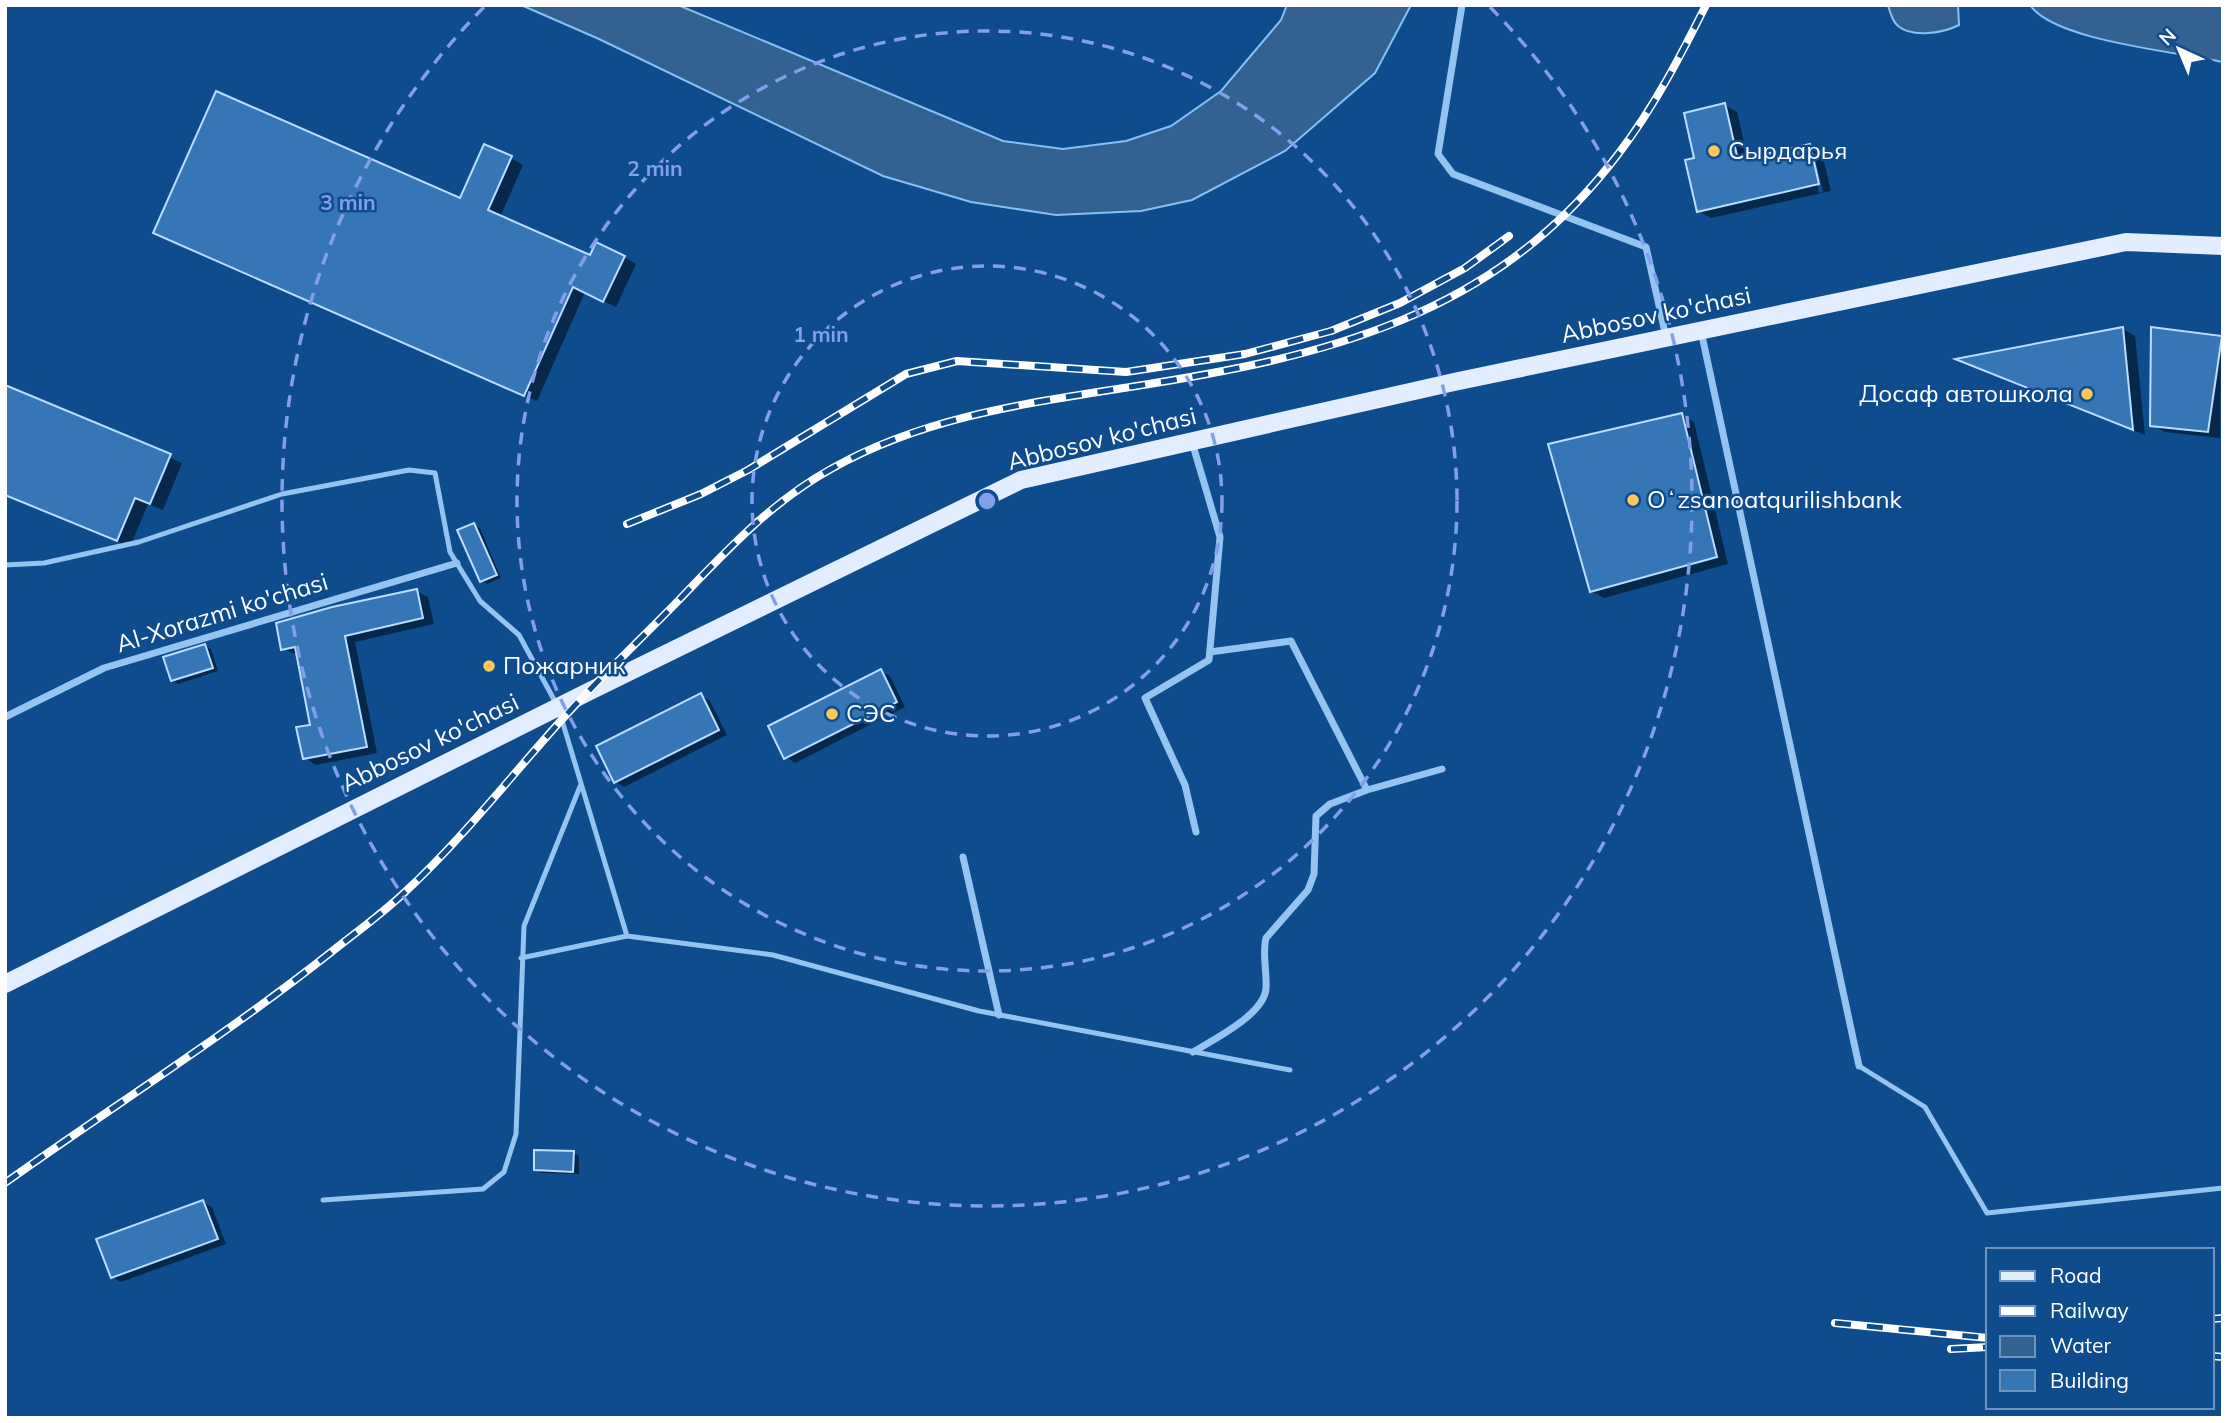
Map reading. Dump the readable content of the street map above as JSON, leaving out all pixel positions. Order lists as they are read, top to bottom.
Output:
{
  "streets": {
    "main road": ["Abbosov ko'chasi"],
    "street": ["Al-Xorazmi ko'chasi"]
  },
  "places": [
    "Сырдарья",
    "Досаф автошкола",
    "Oʻzsanoatqurilishbank",
    "Пожарник",
    "СЭС"
  ],
  "legend": [
    "Road",
    "Railway",
    "Water",
    "Building"
  ],
  "north": "top left",
  "rings": ["2 min", "3 min", "1 min"]
}
